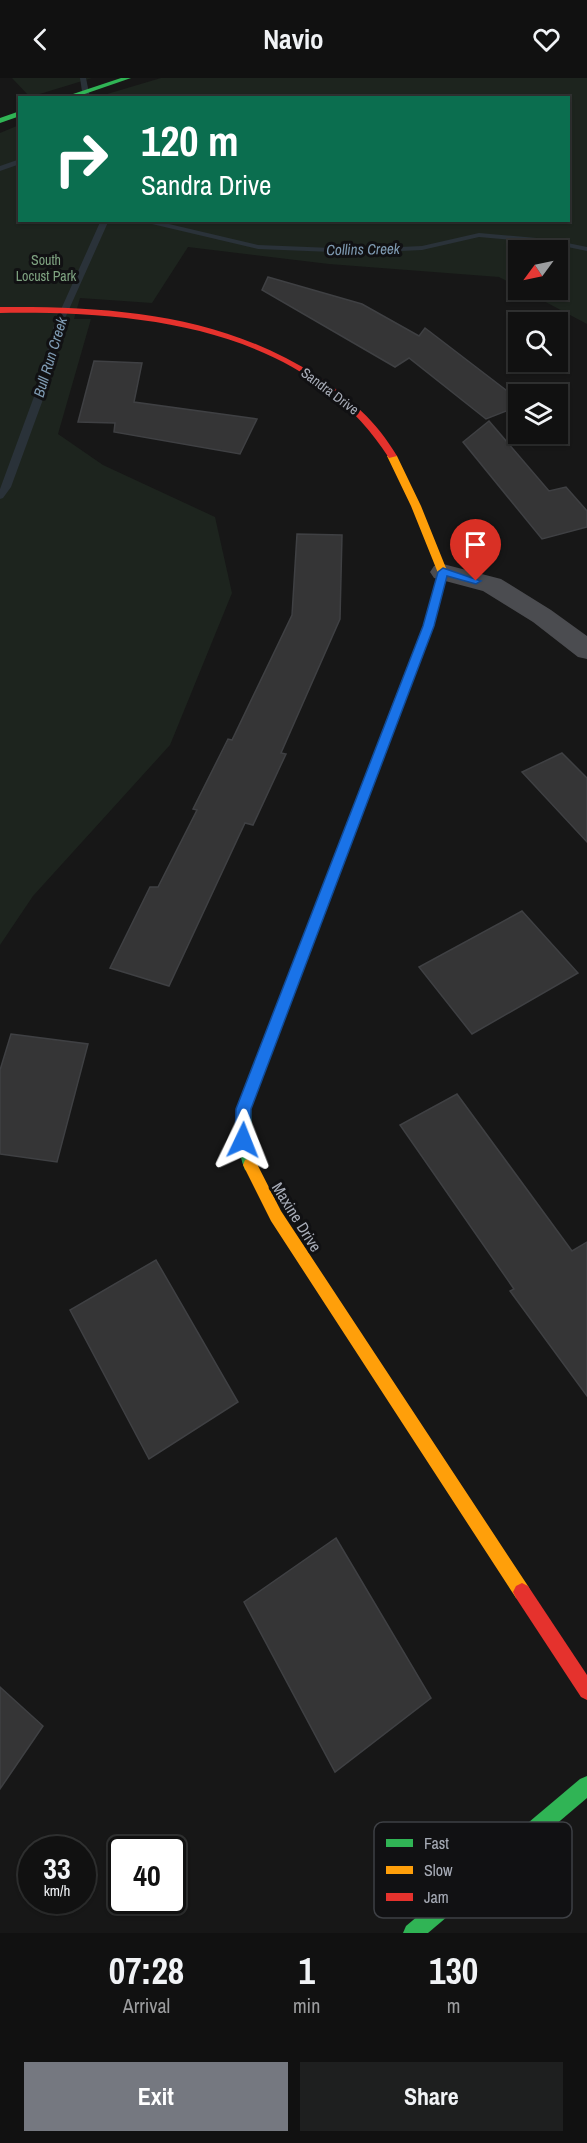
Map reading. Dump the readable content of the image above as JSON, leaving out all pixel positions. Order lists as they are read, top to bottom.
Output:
{
  "streets": {
    "street": ["Sandra Drive", "Maxine Drive"]
  },
  "crossings": [
    ["Sandra Drive", "Maxine Drive"]
  ],
  "water": ["Collins Creek", "Bull Run Creek"],
  "parks": ["South Locust Park"],
  "legend": ["Fast", "Slow", "Jam"],
  "north": "bottom left",
  "page": {
    "header": "Navio",
    "turn": ["120 m", "Sandra Drive"],
    "speed": "33 km/h",
    "limit": "40",
    "eta": [
      "07:28",
      "Arrival",
      "1",
      "min",
      "130",
      "m"
    ],
    "buttons": ["Exit", "Share"]
  }
}
